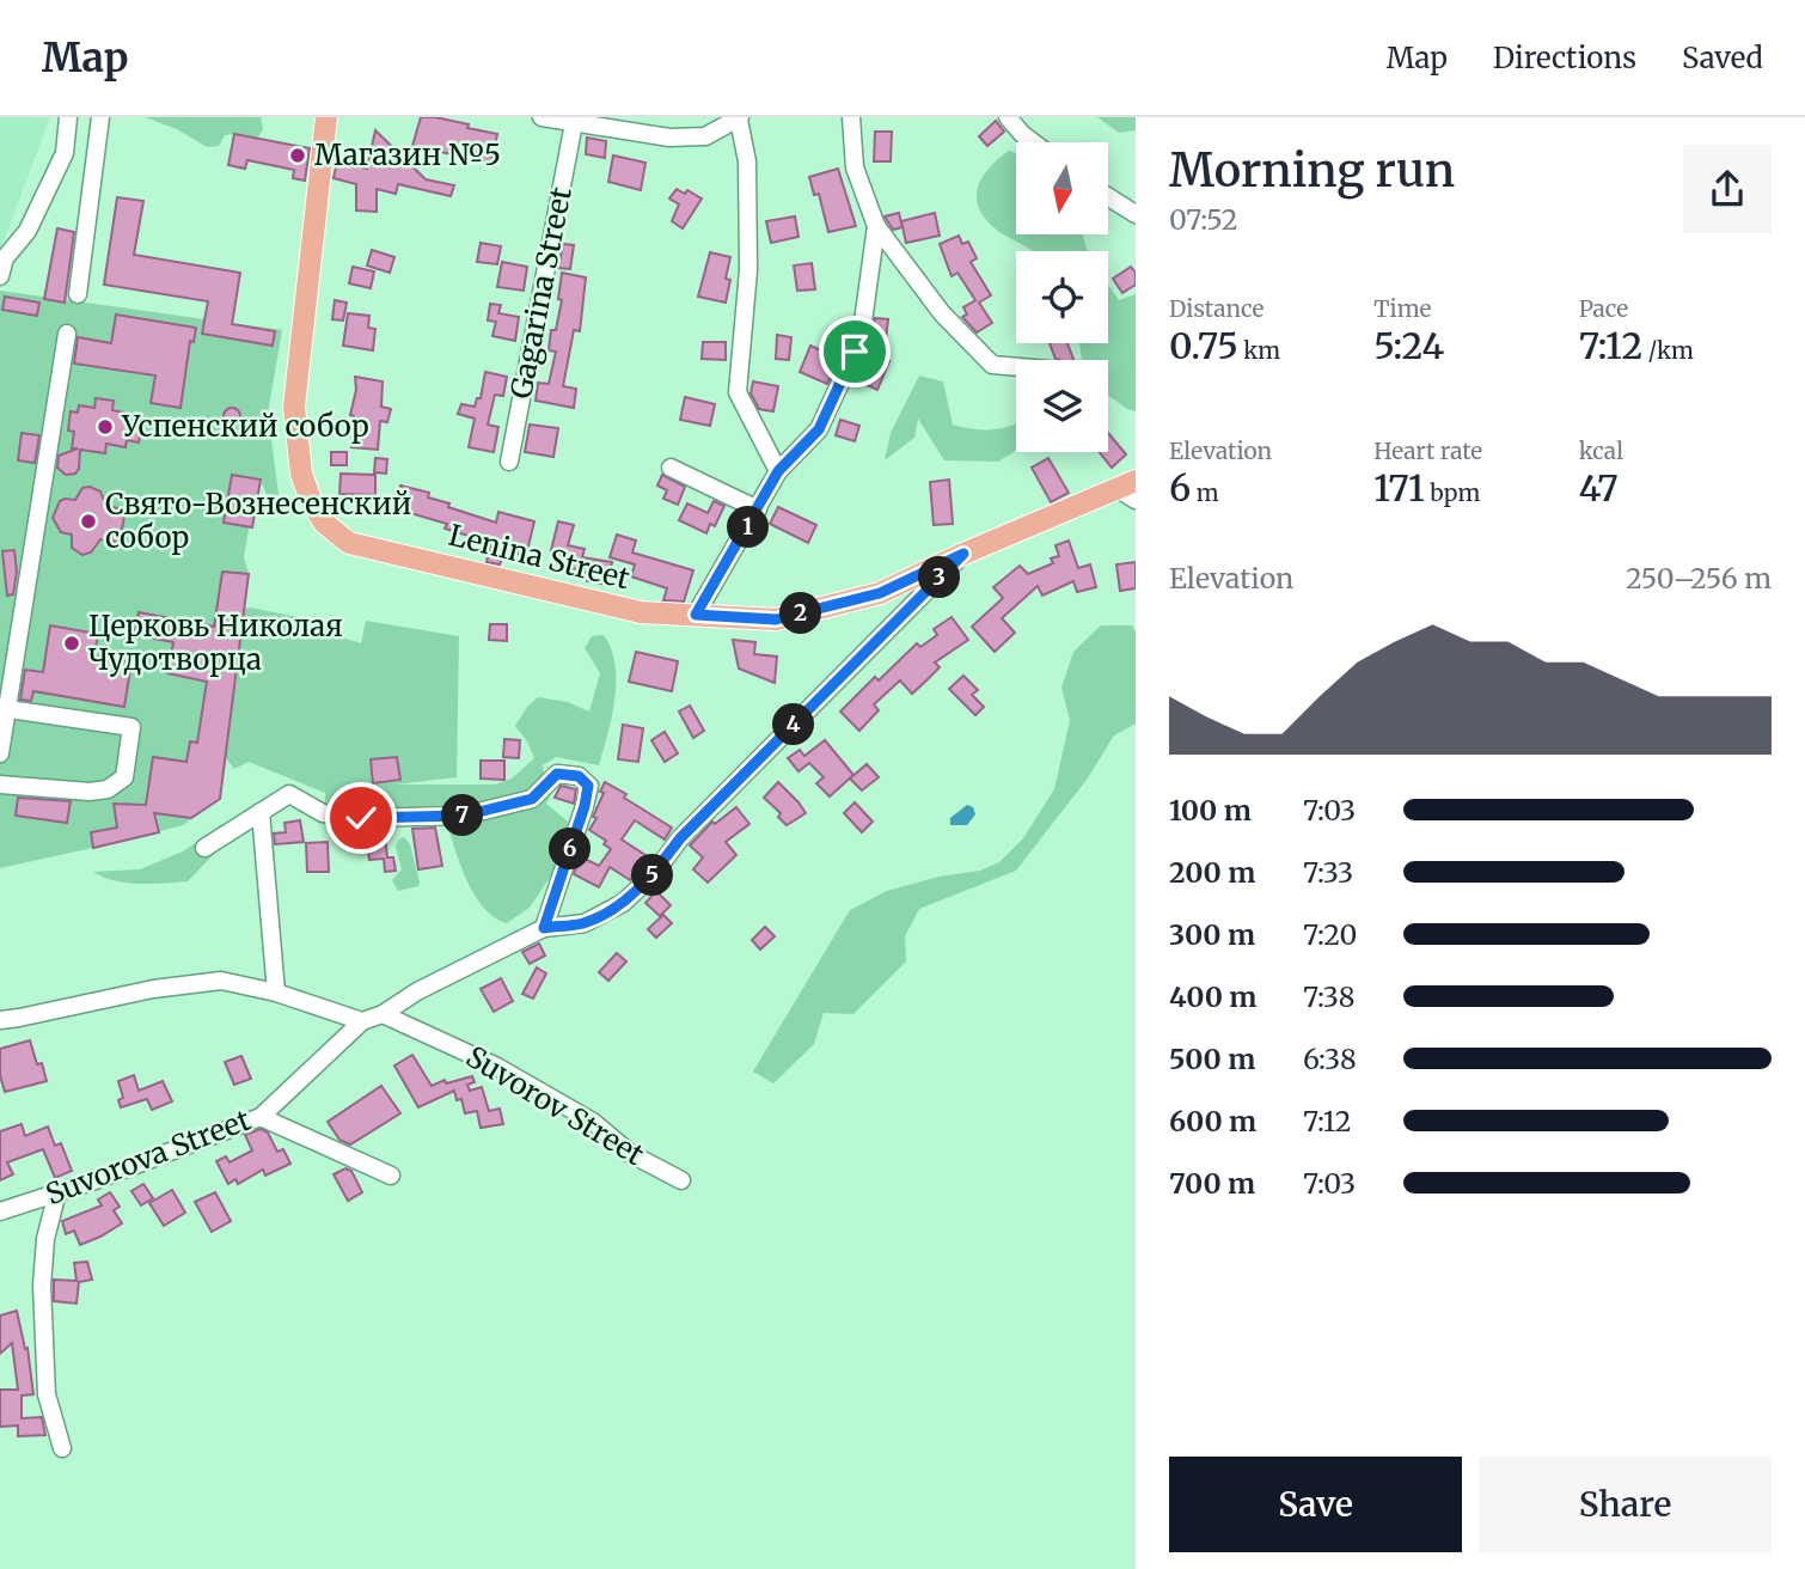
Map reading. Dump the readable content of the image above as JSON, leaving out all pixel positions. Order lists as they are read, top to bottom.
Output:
{
  "streets": {
    "main road": ["Lenina Street"],
    "street": ["Gagarina Street", "Suvorov Street", "Suvorova Street"]
  },
  "crossings": [
    ["Lenina Street", "Suvorova Street"],
    ["Suvorov Street", "Suvorova Street"]
  ],
  "places": [
    "Магазин №5",
    "Успенский собор",
    "Свято-Вознесенский собор",
    "Церковь Николая Чудотворца"
  ],
  "north": "bottom",
  "page": {
    "header": "Map",
    "nav": ["Map", "Directions", "Saved"],
    "heading": ["Morning run", "07:52"],
    "stats": [
      ["Distance", "0.75 km"],
      ["Time", "5:24"],
      ["Pace", "7:12 /km"],
      ["Elevation", "6 m"],
      ["Heart rate", "171 bpm"],
      ["kcal", "47"]
    ],
    "pins": [
      "1",
      "3",
      "2",
      "4",
      "7",
      "6",
      "5"
    ],
    "chart": ["Elevation", "250–256 m"],
    "list": [
      {
        "name": "100 m",
        "note": "7:03"
      },
      {
        "name": "200 m",
        "note": "7:33"
      },
      {
        "name": "300 m",
        "note": "7:20"
      },
      {
        "name": "400 m",
        "note": "7:38"
      },
      {
        "name": "500 m",
        "note": "6:38"
      },
      {
        "name": "600 m",
        "note": "7:12"
      },
      {
        "name": "700 m",
        "note": "7:03"
      }
    ],
    "buttons": ["Save", "Share"]
  }
}
